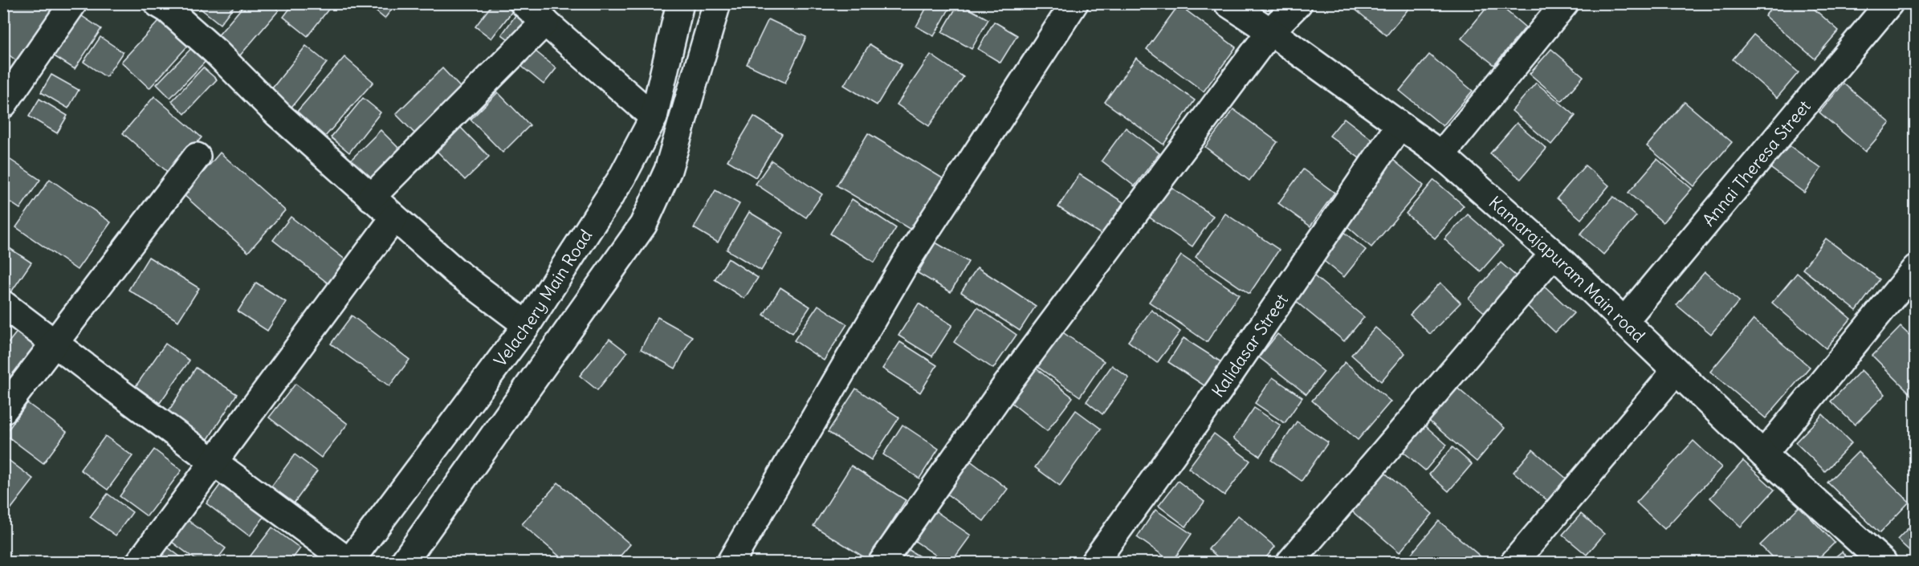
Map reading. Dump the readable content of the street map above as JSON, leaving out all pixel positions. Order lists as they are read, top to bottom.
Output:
{
  "streets": {
    "street": [
      "Annai Theresa Street",
      "Kamarajapuram Main road",
      "Velachery Main Road",
      "Kalidasar Street"
    ]
  },
  "crossings": [
    ["Annai Theresa Street", "Kamarajapuram Main road"],
    ["Kamarajapuram Main road", "Kalidasar Street"]
  ]
}
